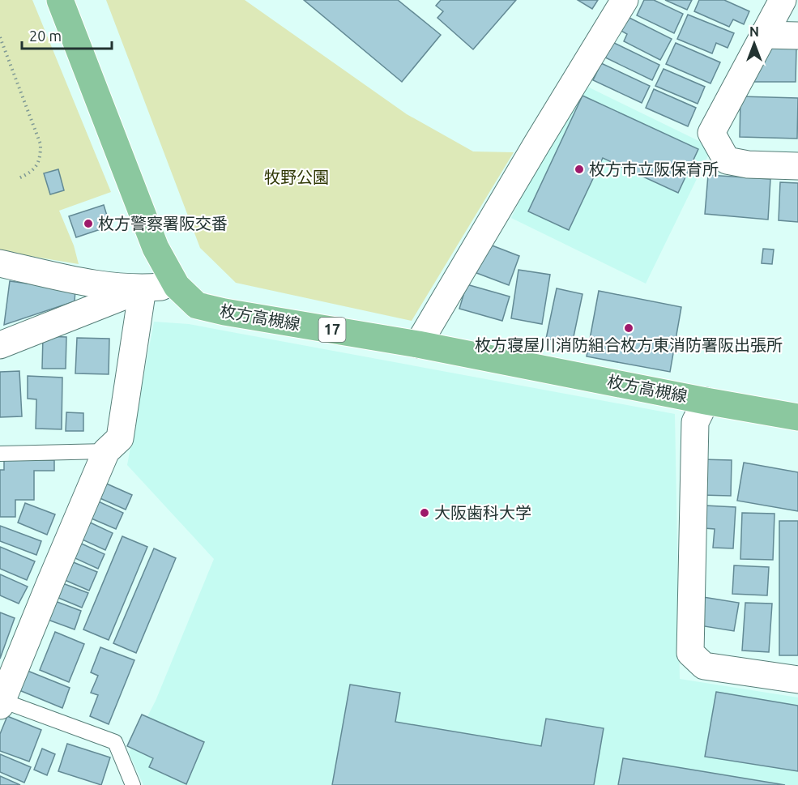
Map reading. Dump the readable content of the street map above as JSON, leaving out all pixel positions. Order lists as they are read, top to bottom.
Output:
{
  "streets": {
    "main road": ["枚方高槻線", "17"]
  },
  "parks": ["牧野公園"],
  "places": [
    "枚方市立阪保育所",
    "枚方警察署阪交番",
    "枚方寝屋川消防組合枚方東消防署阪出張所",
    "大阪歯科大学"
  ],
  "scale_bar": "20 m",
  "north": "top"
}
